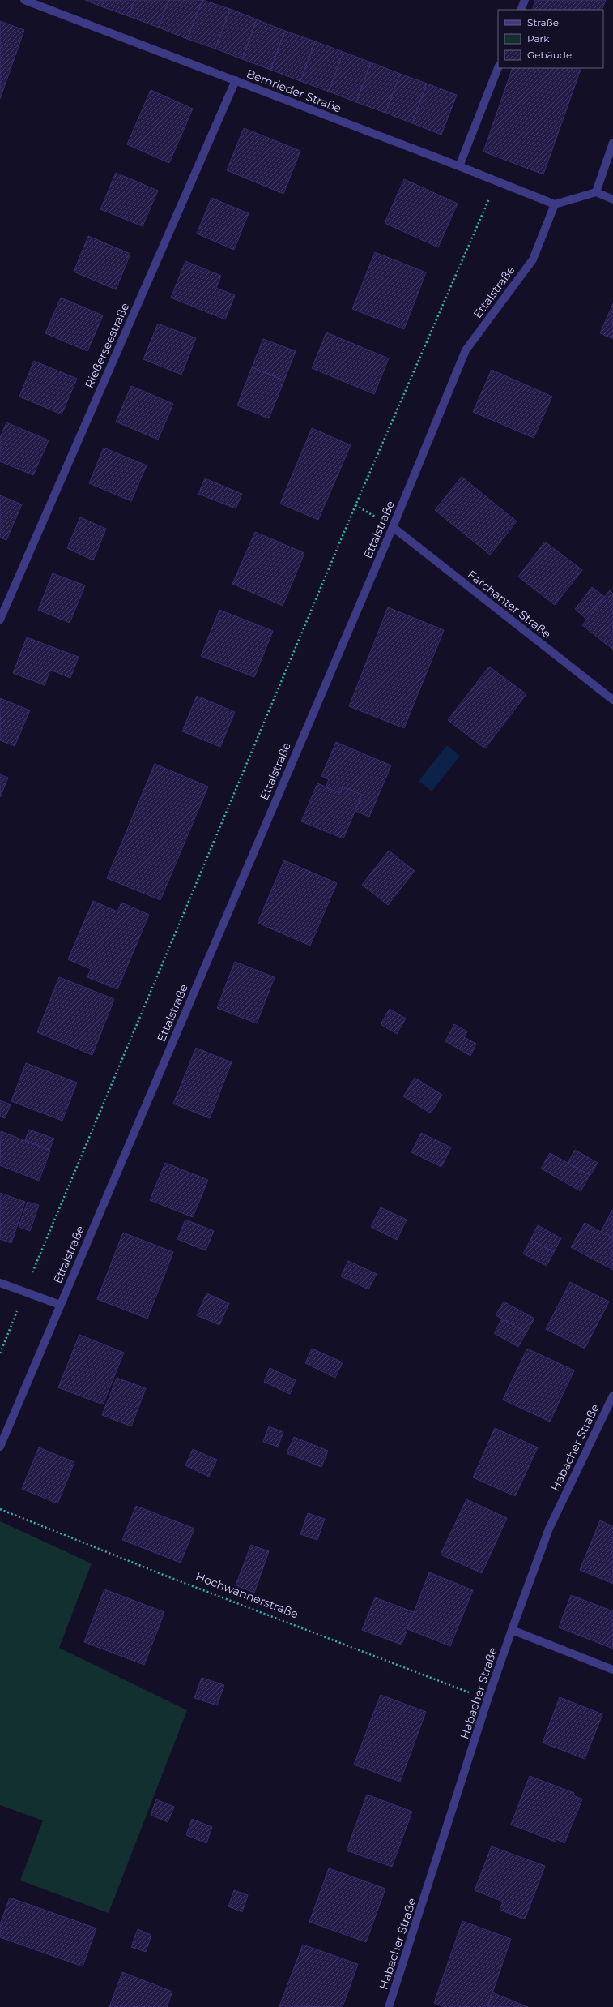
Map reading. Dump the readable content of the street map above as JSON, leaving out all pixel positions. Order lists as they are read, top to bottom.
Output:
{
  "streets": {
    "street": [
      "Bernrieder Straße",
      "Ettalstraße",
      "Rießerseestraße",
      "Farchanter Straße",
      "Habacher Straße"
    ],
    "path": ["Hochwannerstraße"]
  },
  "crossings": [
    ["Bernrieder Straße", "Ettalstraße"],
    ["Bernrieder Straße", "Rießerseestraße"],
    ["Ettalstraße", "Farchanter Straße"],
    ["Habacher Straße", "Hochwannerstraße"]
  ],
  "legend": ["Straße", "Park", "Gebäude"]
}
